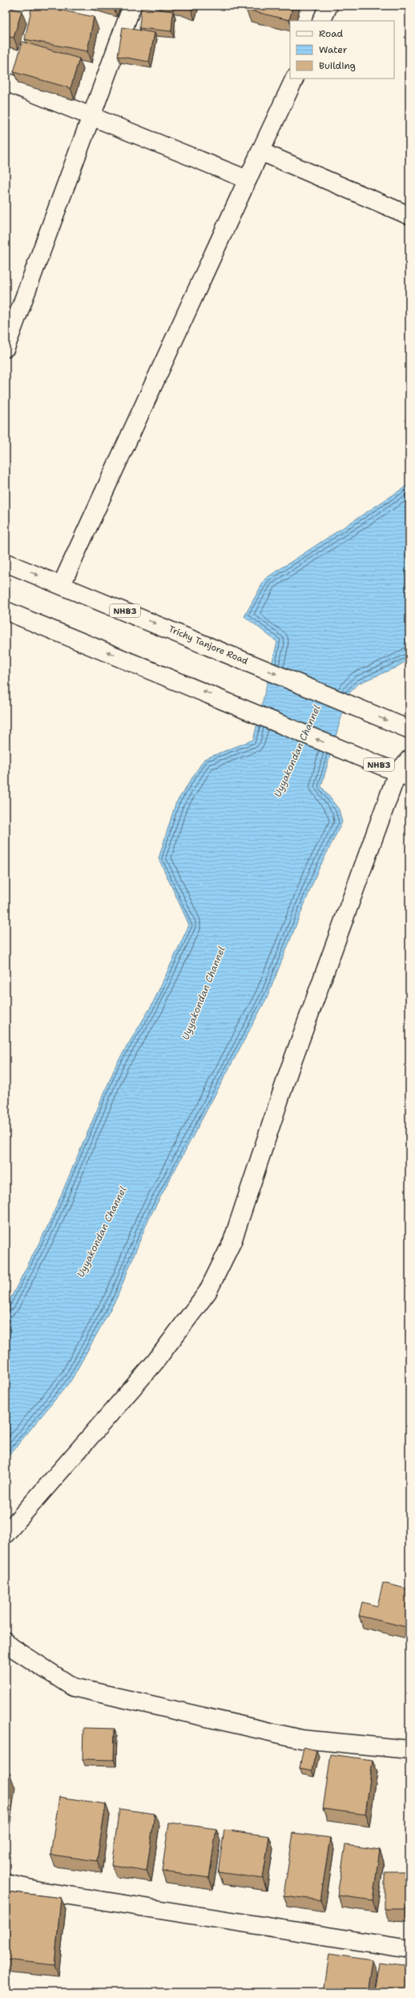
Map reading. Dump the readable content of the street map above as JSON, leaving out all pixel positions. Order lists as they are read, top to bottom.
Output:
{
  "streets": {
    "main road": ["NH83", "Trichy Tanjore Road"]
  },
  "water": ["Uyyakondan Channel"],
  "legend": ["Road", "Water", "Building"]
}
